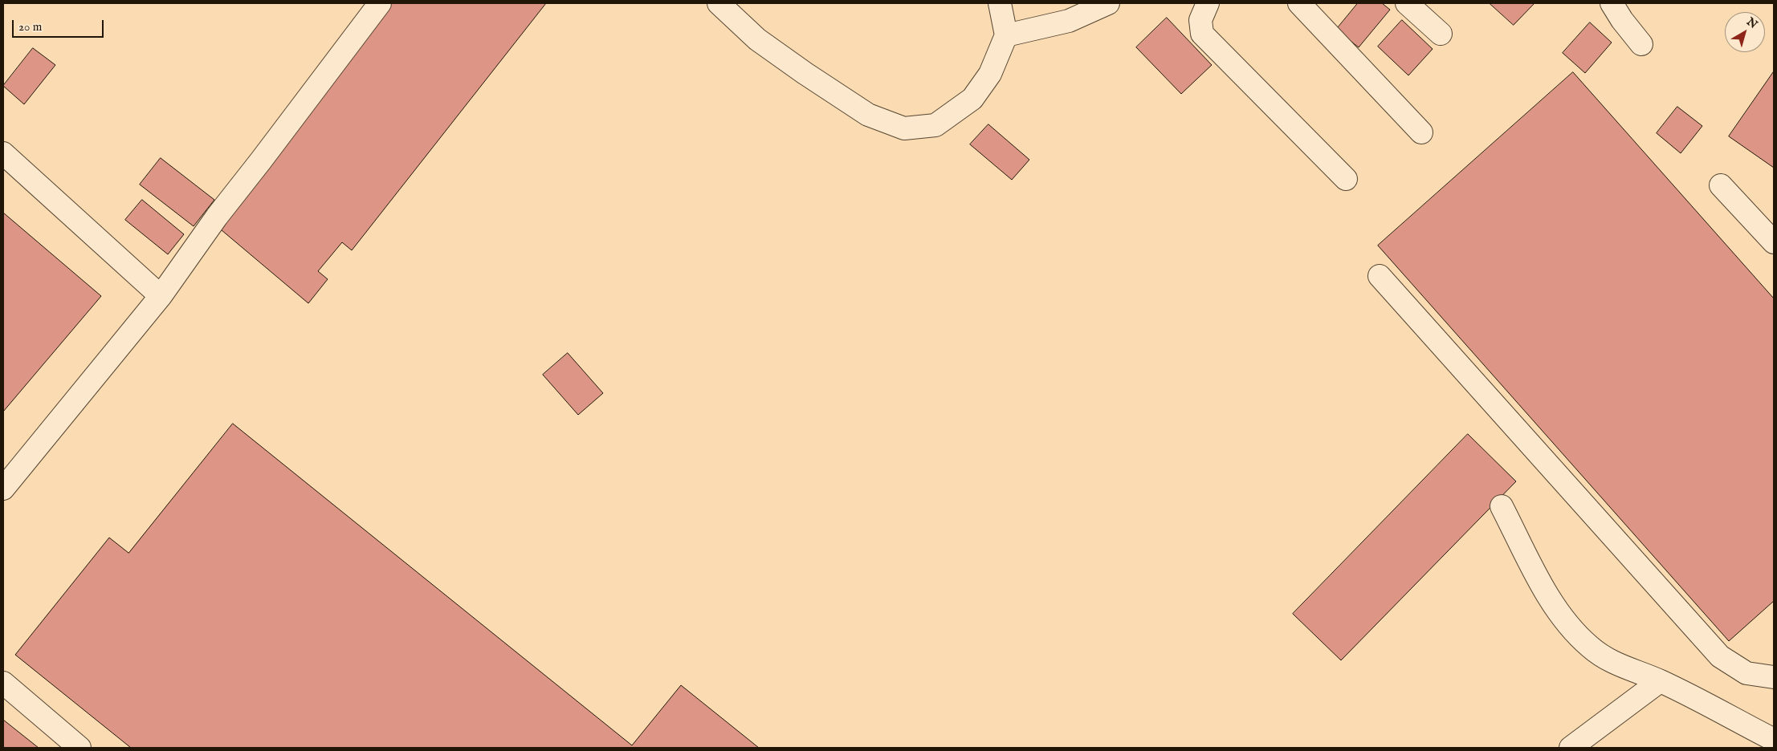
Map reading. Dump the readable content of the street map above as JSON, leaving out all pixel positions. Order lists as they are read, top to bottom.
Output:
{
  "scale_bar": "20 m",
  "north": "top right"
}
